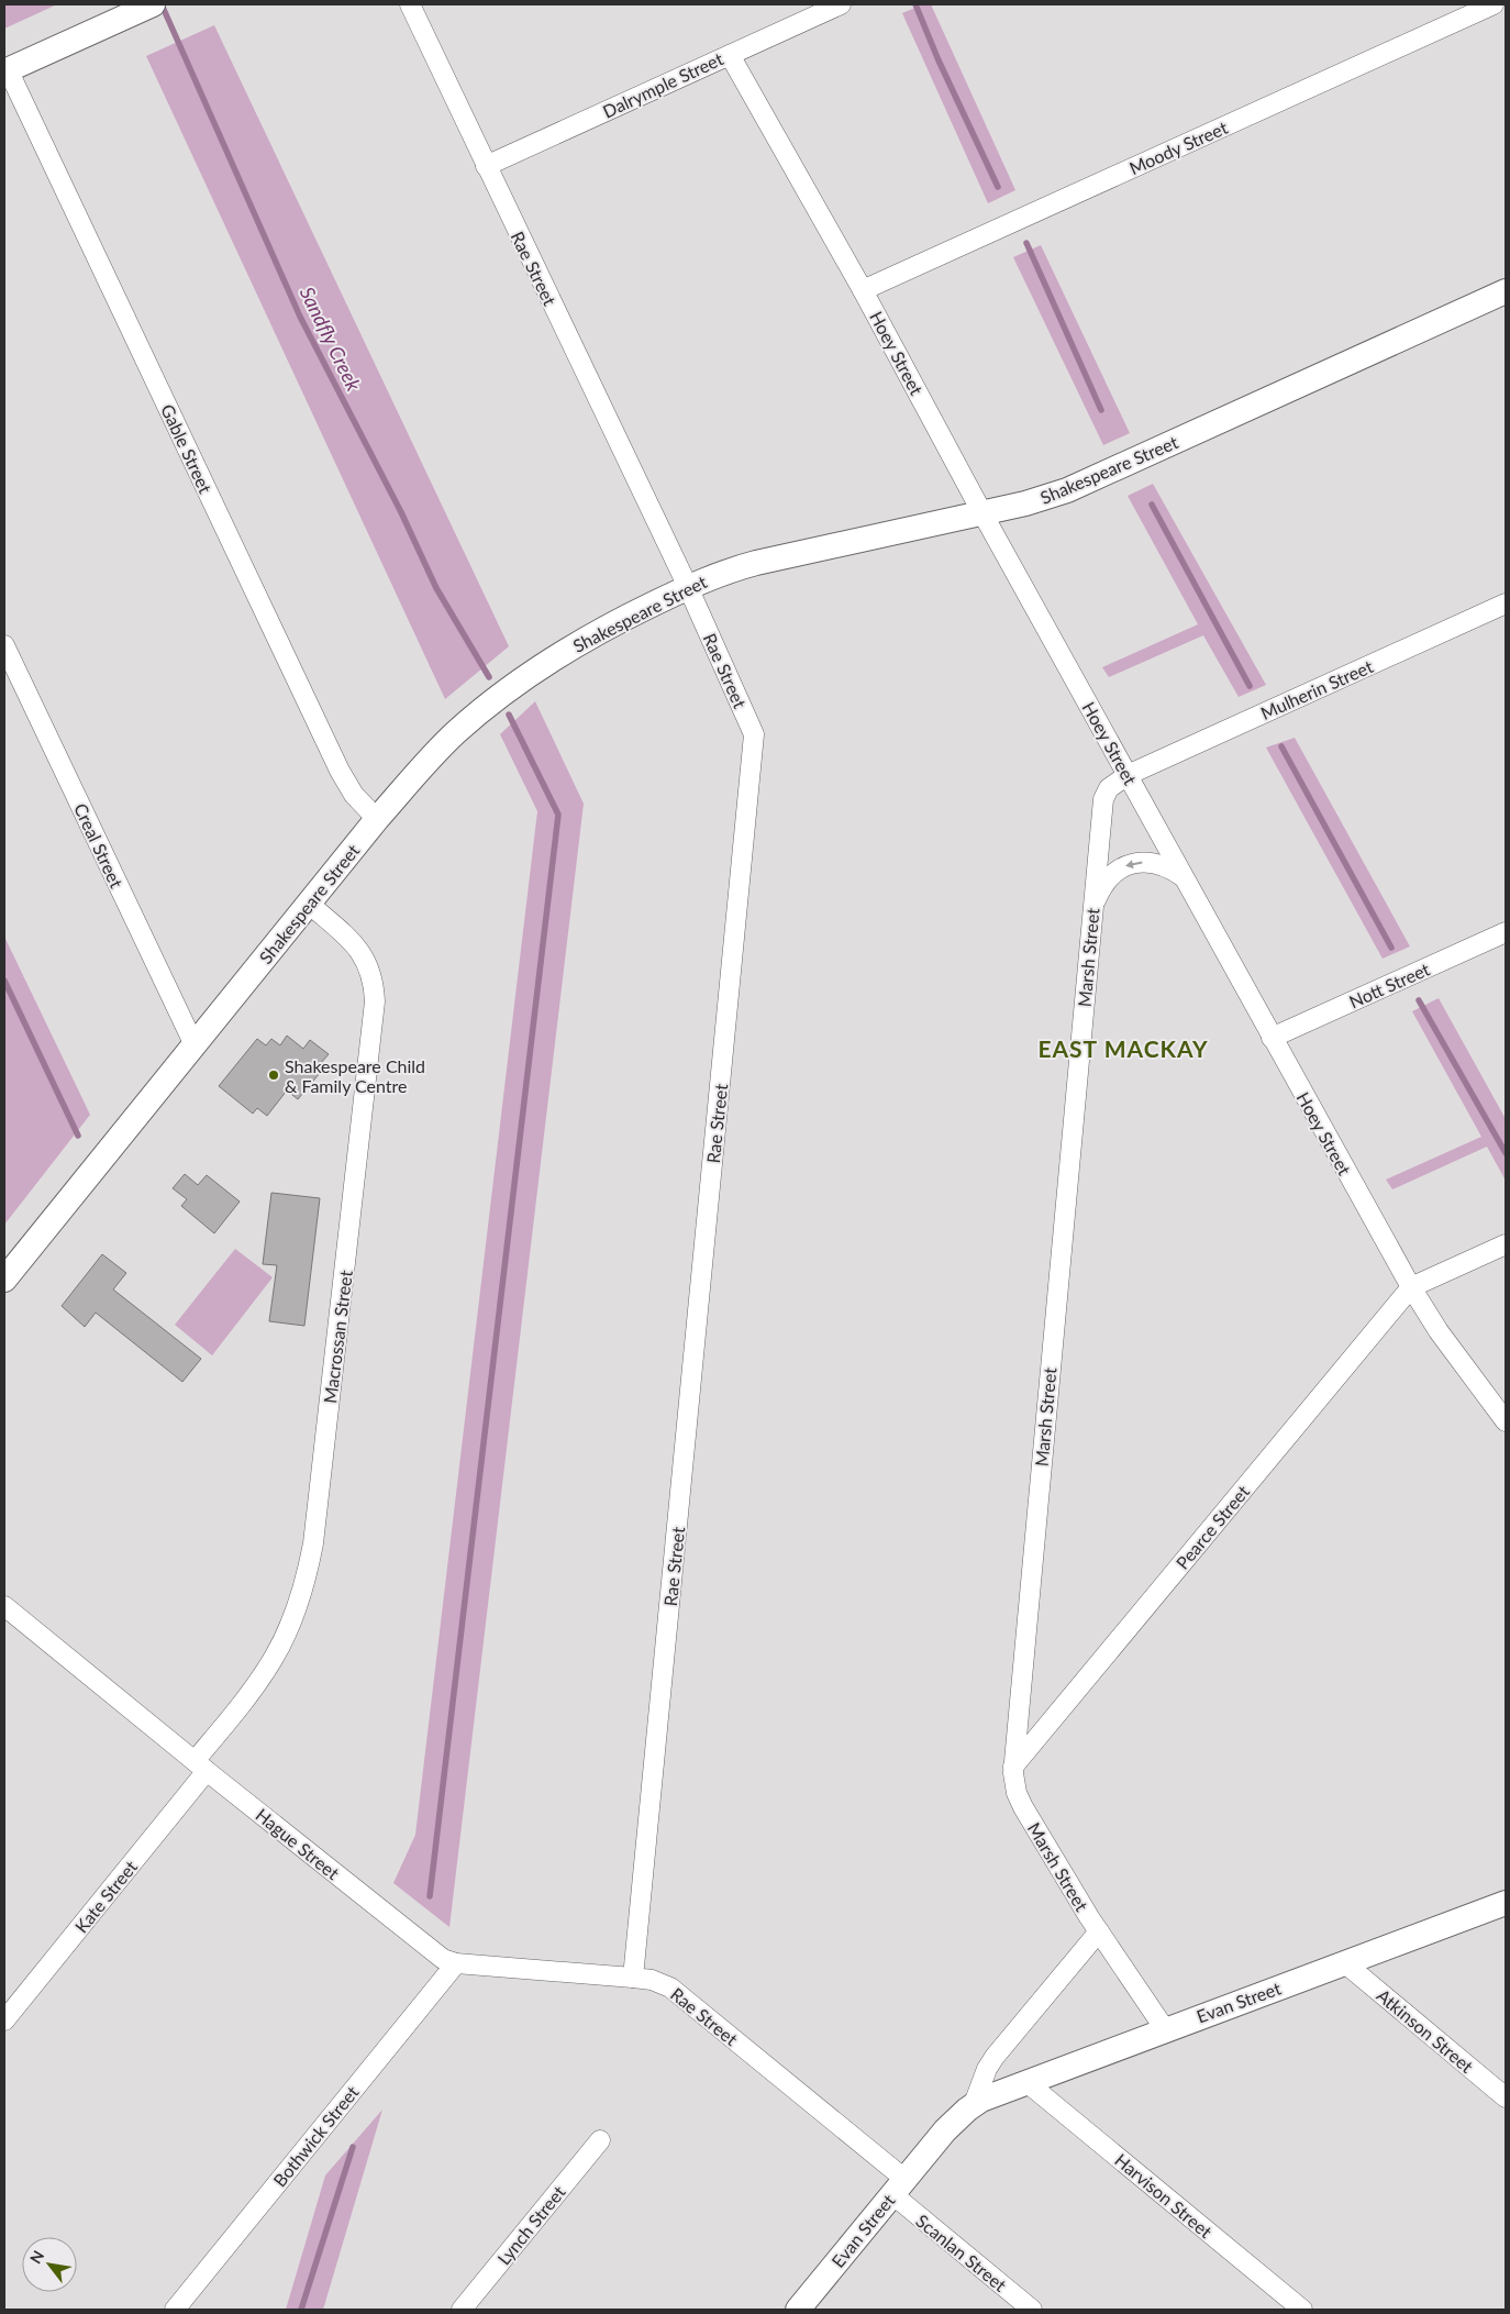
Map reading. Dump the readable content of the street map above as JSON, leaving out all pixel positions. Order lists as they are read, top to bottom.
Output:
{
  "streets": {
    "street": [
      "Dalrymple Street",
      "Moody Street",
      "Rae Street",
      "Hoey Street",
      "Gable Street",
      "Shakespeare Street",
      "Mulherin Street",
      "Creal Street",
      "Marsh Street",
      "Nott Street",
      "Macrossan Street",
      "Pearce Street",
      "Hague Street",
      "Kate Street",
      "Evan Street",
      "Atkinson Street",
      "Bothwick Street",
      "Harvison Street",
      "Lynch Street",
      "Scanlan Street"
    ]
  },
  "crossings": [
    ["Dalrymple Street", "Rae Street"],
    ["Dalrymple Street", "Hoey Street"],
    ["Moody Street", "Hoey Street"],
    ["Rae Street", "Shakespeare Street"],
    ["Rae Street", "Hague Street"],
    ["Rae Street", "Evan Street"],
    ["Rae Street", "Scanlan Street"],
    ["Hoey Street", "Shakespeare Street"],
    ["Hoey Street", "Mulherin Street"],
    ["Hoey Street", "Marsh Street"],
    ["Hoey Street", "Nott Street"],
    ["Hoey Street", "Pearce Street"],
    ["Gable Street", "Shakespeare Street"],
    ["Shakespeare Street", "Creal Street"],
    ["Shakespeare Street", "Macrossan Street"],
    ["Mulherin Street", "Marsh Street"],
    ["Marsh Street", "Pearce Street"],
    ["Marsh Street", "Evan Street"],
    ["Macrossan Street", "Hague Street"],
    ["Macrossan Street", "Kate Street"],
    ["Hague Street", "Kate Street"],
    ["Hague Street", "Bothwick Street"],
    ["Evan Street", "Atkinson Street"],
    ["Evan Street", "Harvison Street"],
    ["Evan Street", "Scanlan Street"]
  ],
  "districts": ["EAST MACKAY"],
  "water": ["Sandfly Creek"],
  "places": ["Shakespeare Child & Family Centre"],
  "north": "top left"
}
